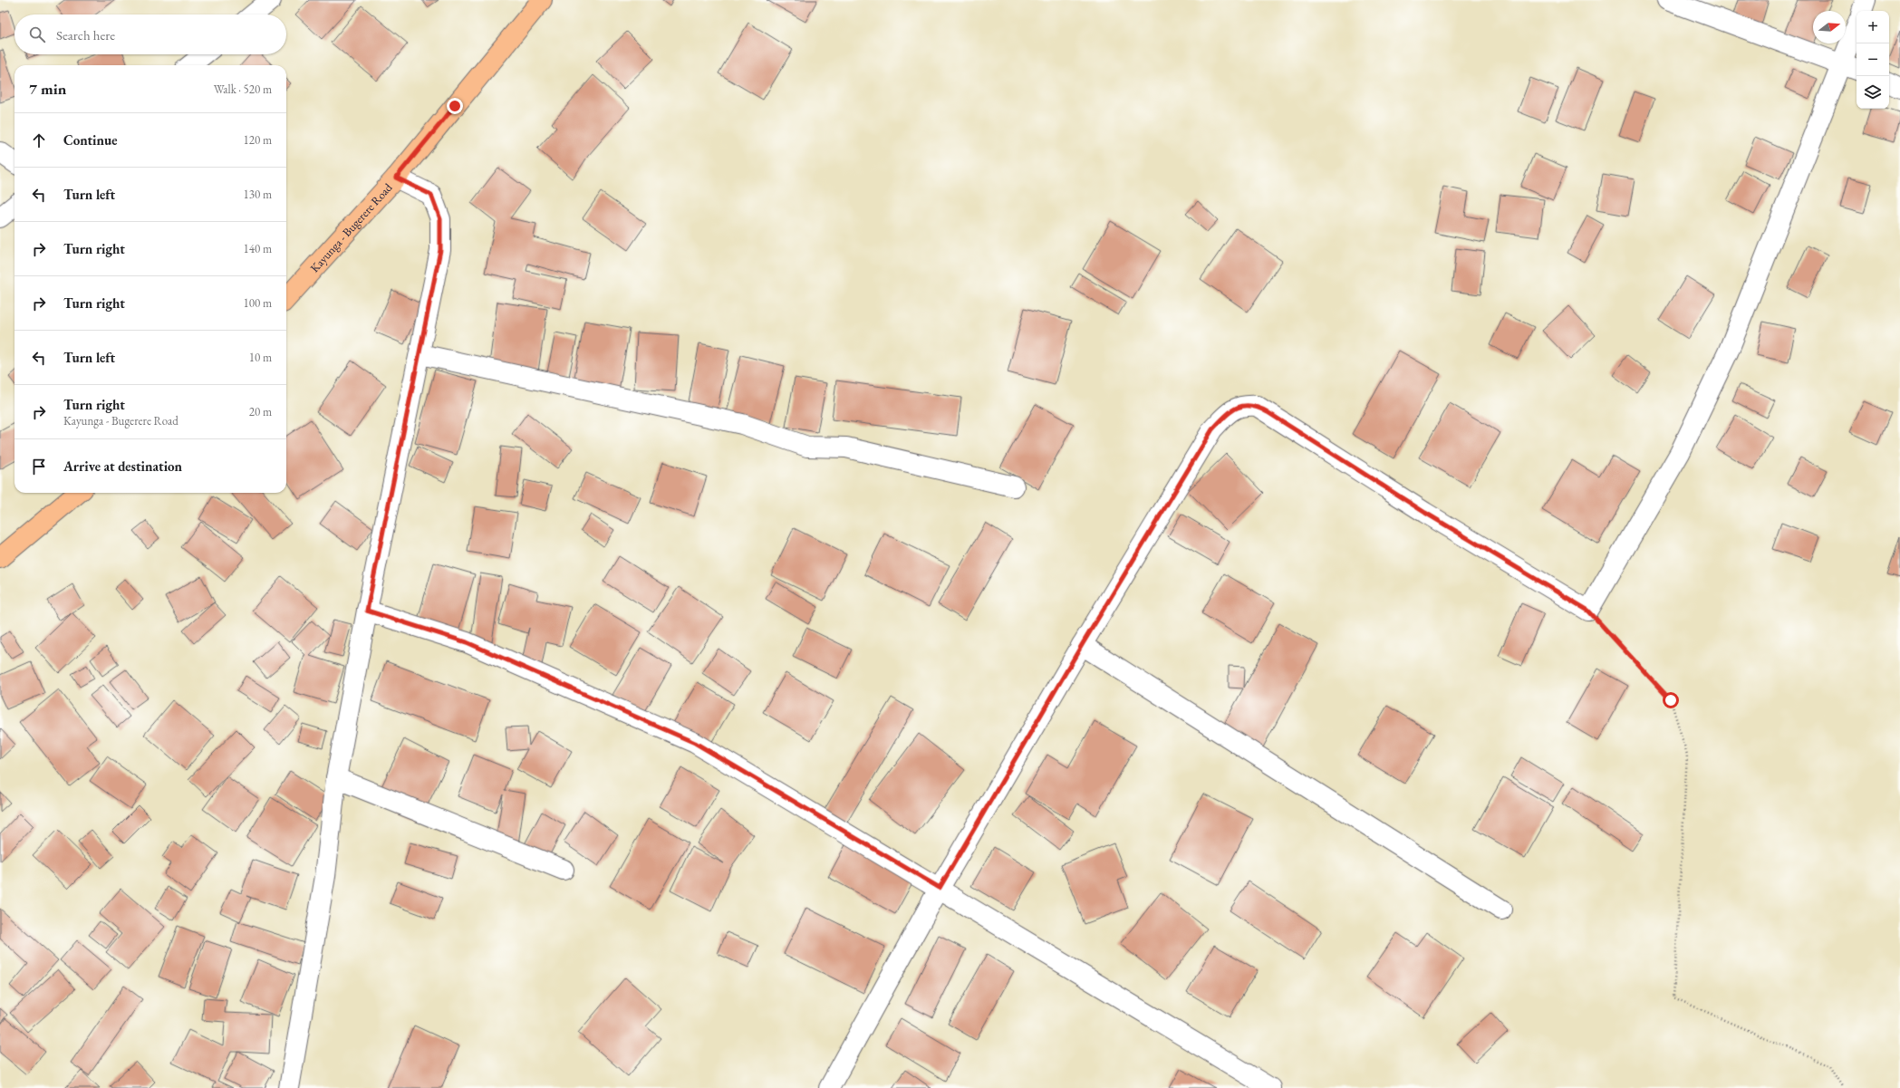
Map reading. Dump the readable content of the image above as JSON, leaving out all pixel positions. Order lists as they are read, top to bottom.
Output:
{
  "streets": {
    "main road": ["Kayunga - Bugerere Road"]
  },
  "north": "right",
  "page": {
    "map_buttons": ["+", "−"],
    "search": "Search here",
    "heading": ["7 min", "Walk · 520 m"],
    "list": [
      ["Continue", "120 m"],
      ["Turn left", "130 m"],
      ["Turn right", "140 m"],
      ["Turn right", "100 m"],
      ["Turn left", "10 m"],
      ["Turn right", "Kayunga - Bugerere Road", "20 m"],
      "Arrive at destination"
    ]
  }
}
